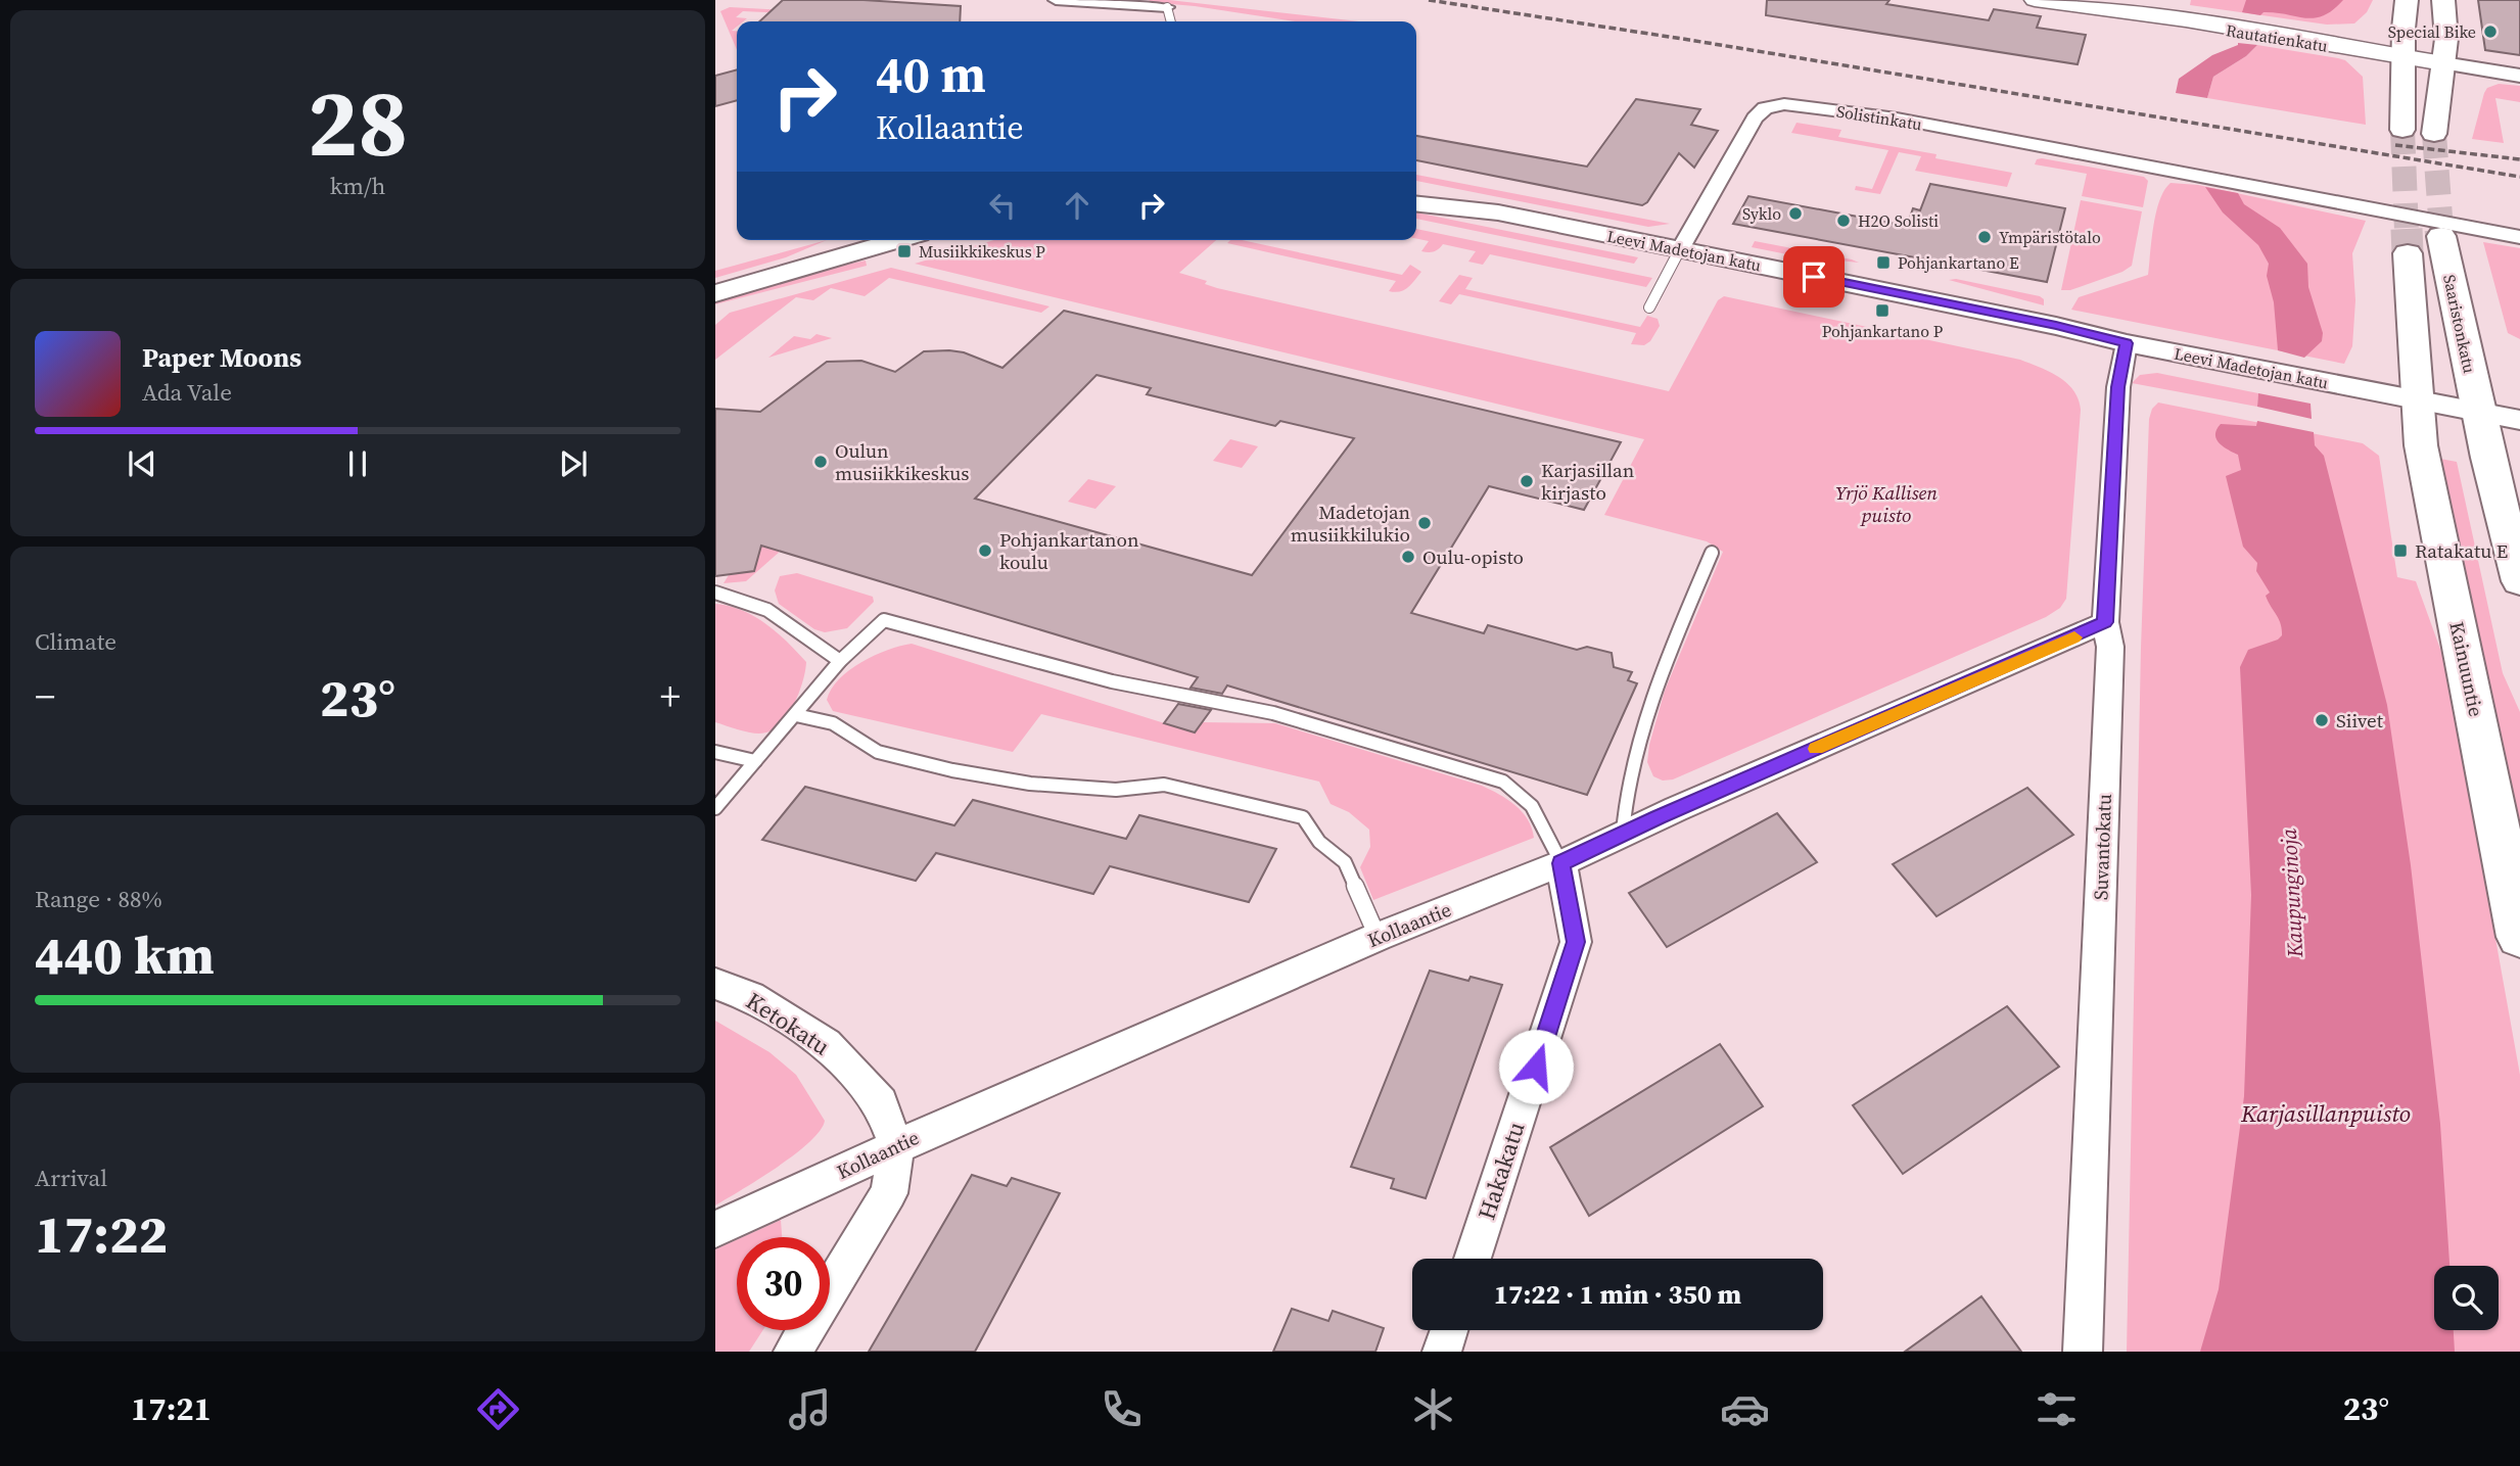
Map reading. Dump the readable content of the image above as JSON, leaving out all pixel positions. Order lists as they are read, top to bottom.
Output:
{
  "streets": {
    "main road": ["Rautatienkatu", "Saaristonkatu", "Kainuuntie"],
    "street": [
      "Solistinkatu",
      "Leevi Madetojan katu",
      "Suvantokatu",
      "Kollaantie",
      "Ketokatu",
      "Hakakatu"
    ]
  },
  "crossings": [
    ["Solistinkatu", "Leevi Madetojan katu"],
    ["Leevi Madetojan katu", "Saaristonkatu"],
    ["Leevi Madetojan katu", "Kainuuntie"],
    ["Leevi Madetojan katu", "Suvantokatu"],
    ["Suvantokatu", "Kollaantie"],
    ["Kollaantie", "Ketokatu"],
    ["Kollaantie", "Hakakatu"]
  ],
  "water": ["Kaupunginoja"],
  "parks": ["Yrjö Kallisen puisto", "Karjasillanpuisto"],
  "places": {
    "other": [
      "Special Bike",
      "Syklo",
      "H2O Solisti",
      "Ympäristötalo",
      "Oulun musiikkikeskus",
      "Karjasillan kirjasto",
      "Madetojan musiikkilukio",
      "Pohjankartanon koulu",
      "Oulu-opisto",
      "Siivet"
    ],
    "transit": [
      "Musiikkikeskus P",
      "Pohjankartano E",
      "Pohjankartano P",
      "Ratakatu E"
    ]
  },
  "page": {
    "tile": [
      ["28", "km/h"],
      "Climate",
      ["Range · 88%", "440 km"],
      ["Arrival", "17:22"]
    ],
    "turn": ["40 m", "Kollaantie"],
    "song": ["Paper Moons", "Ada Vale"],
    "heat": ["−", "23°", "+"],
    "limit": "30",
    "trip": "17:22 · 1 min · 350 m",
    "tabs": ["17:21", "23°"]
  }
}
